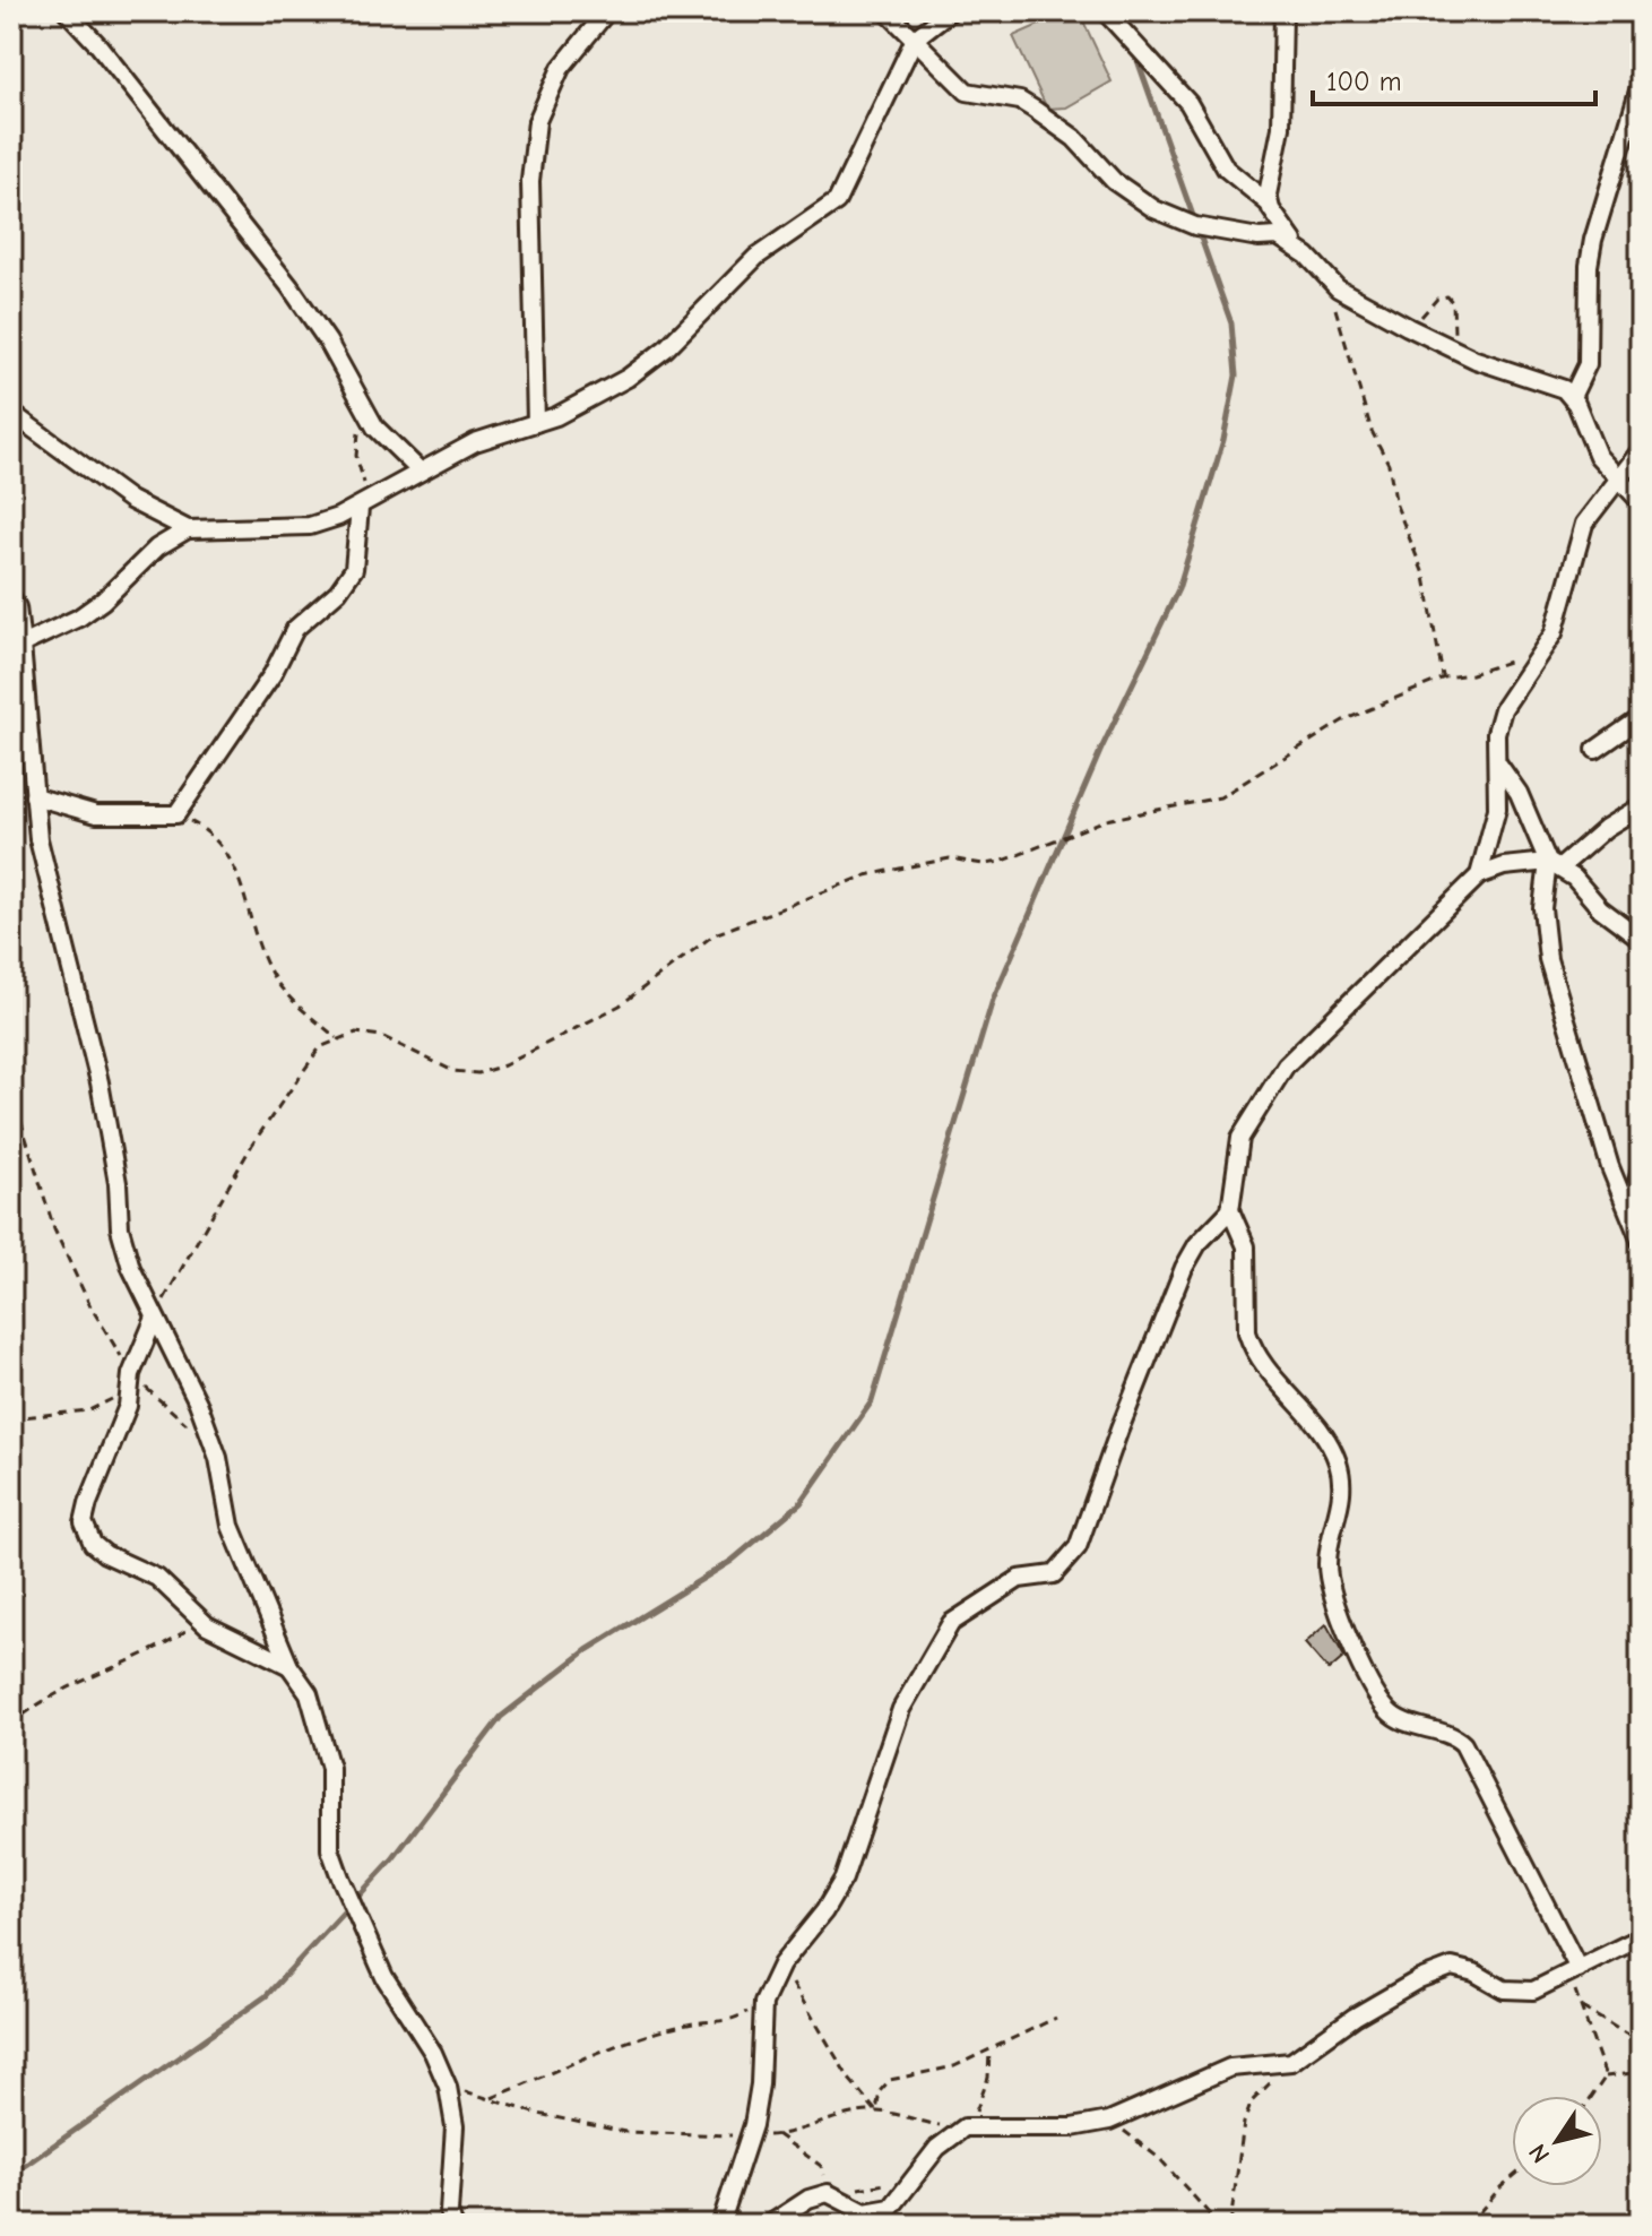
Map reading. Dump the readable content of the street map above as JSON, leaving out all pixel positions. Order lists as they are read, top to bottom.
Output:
{
  "scale_bar": "100 m",
  "north": "bottom left"
}
